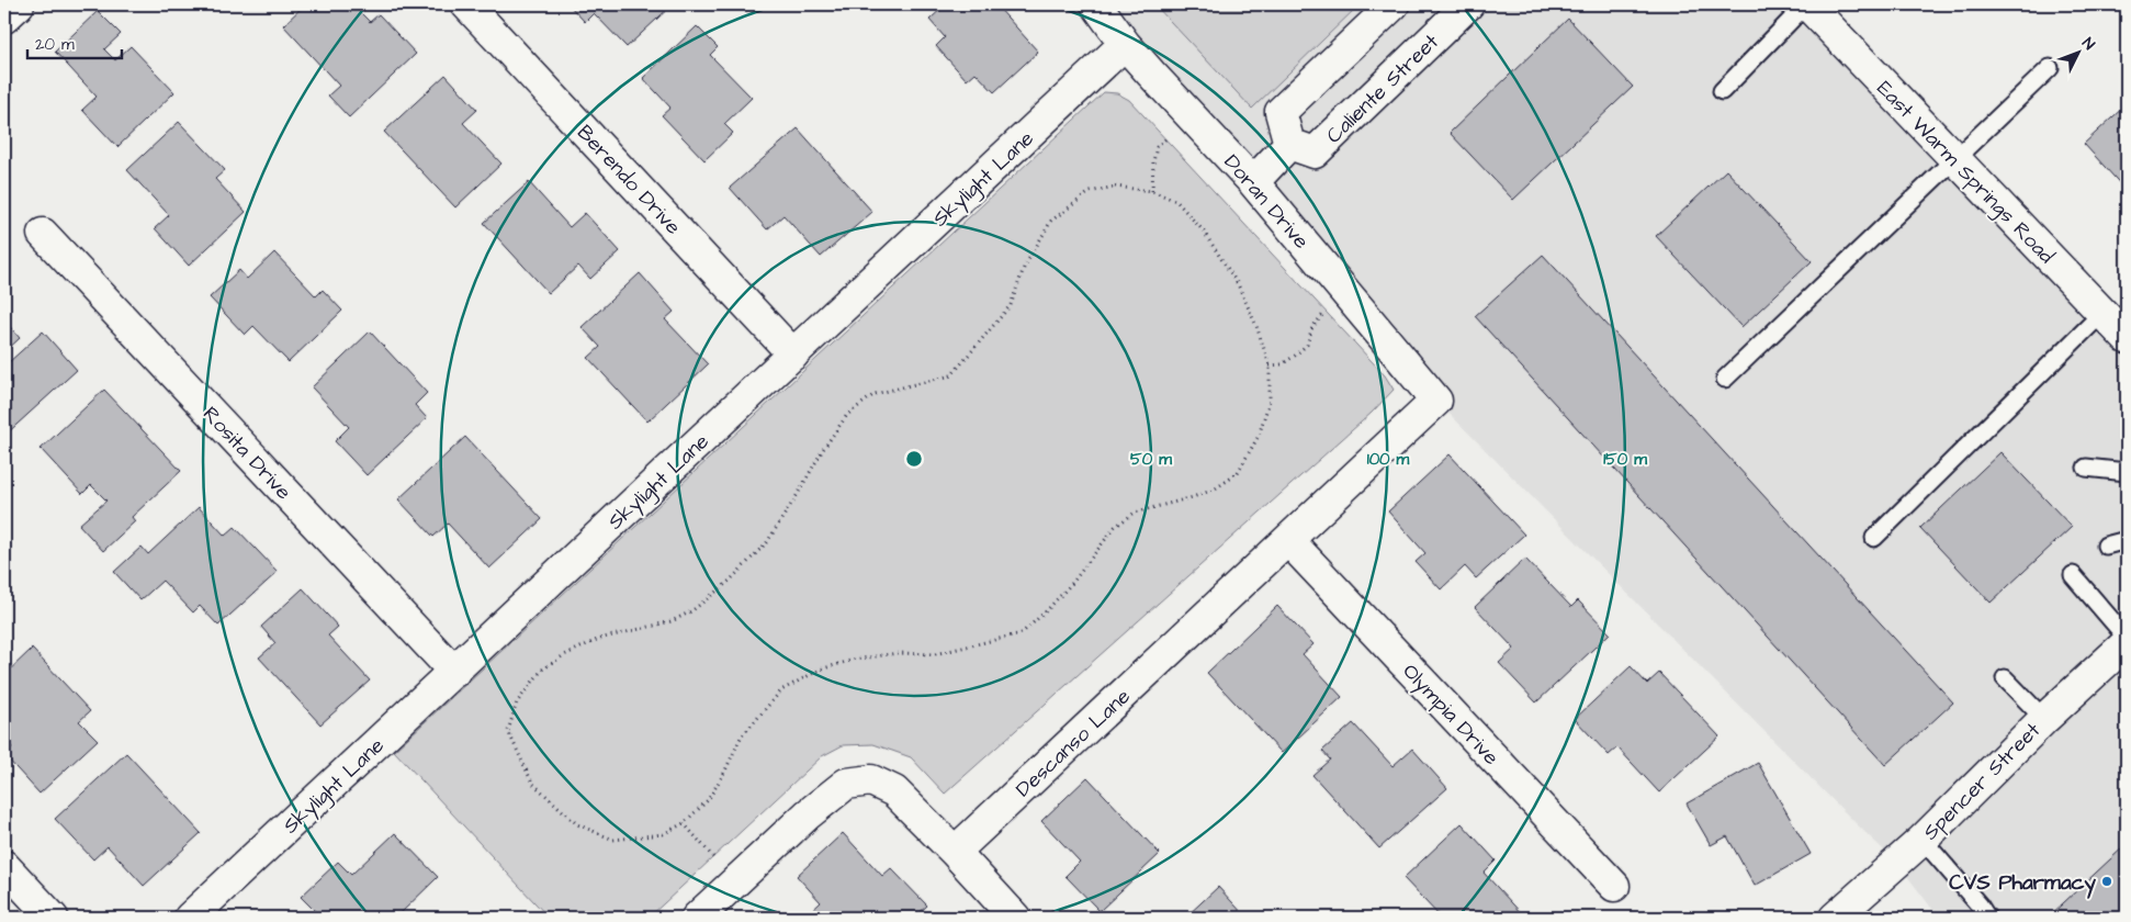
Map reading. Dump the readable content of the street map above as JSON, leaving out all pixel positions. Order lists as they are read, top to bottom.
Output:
{
  "streets": {
    "street": [
      "Caliente Street",
      "East Warm Springs Road",
      "Skylight Lane",
      "Berendo Drive",
      "Doran Drive",
      "Rosita Drive",
      "Olympia Drive",
      "Descanso Lane",
      "Spencer Street"
    ]
  },
  "crossings": [
    ["Skylight Lane", "Berendo Drive"],
    ["Skylight Lane", "Doran Drive"],
    ["Skylight Lane", "Rosita Drive"],
    ["Doran Drive", "Descanso Lane"],
    ["Olympia Drive", "Descanso Lane"]
  ],
  "places": ["CVS Pharmacy"],
  "scale_bar": "20 m",
  "north": "top right",
  "rings": ["50 m", "100 m", "150 m"]
}
